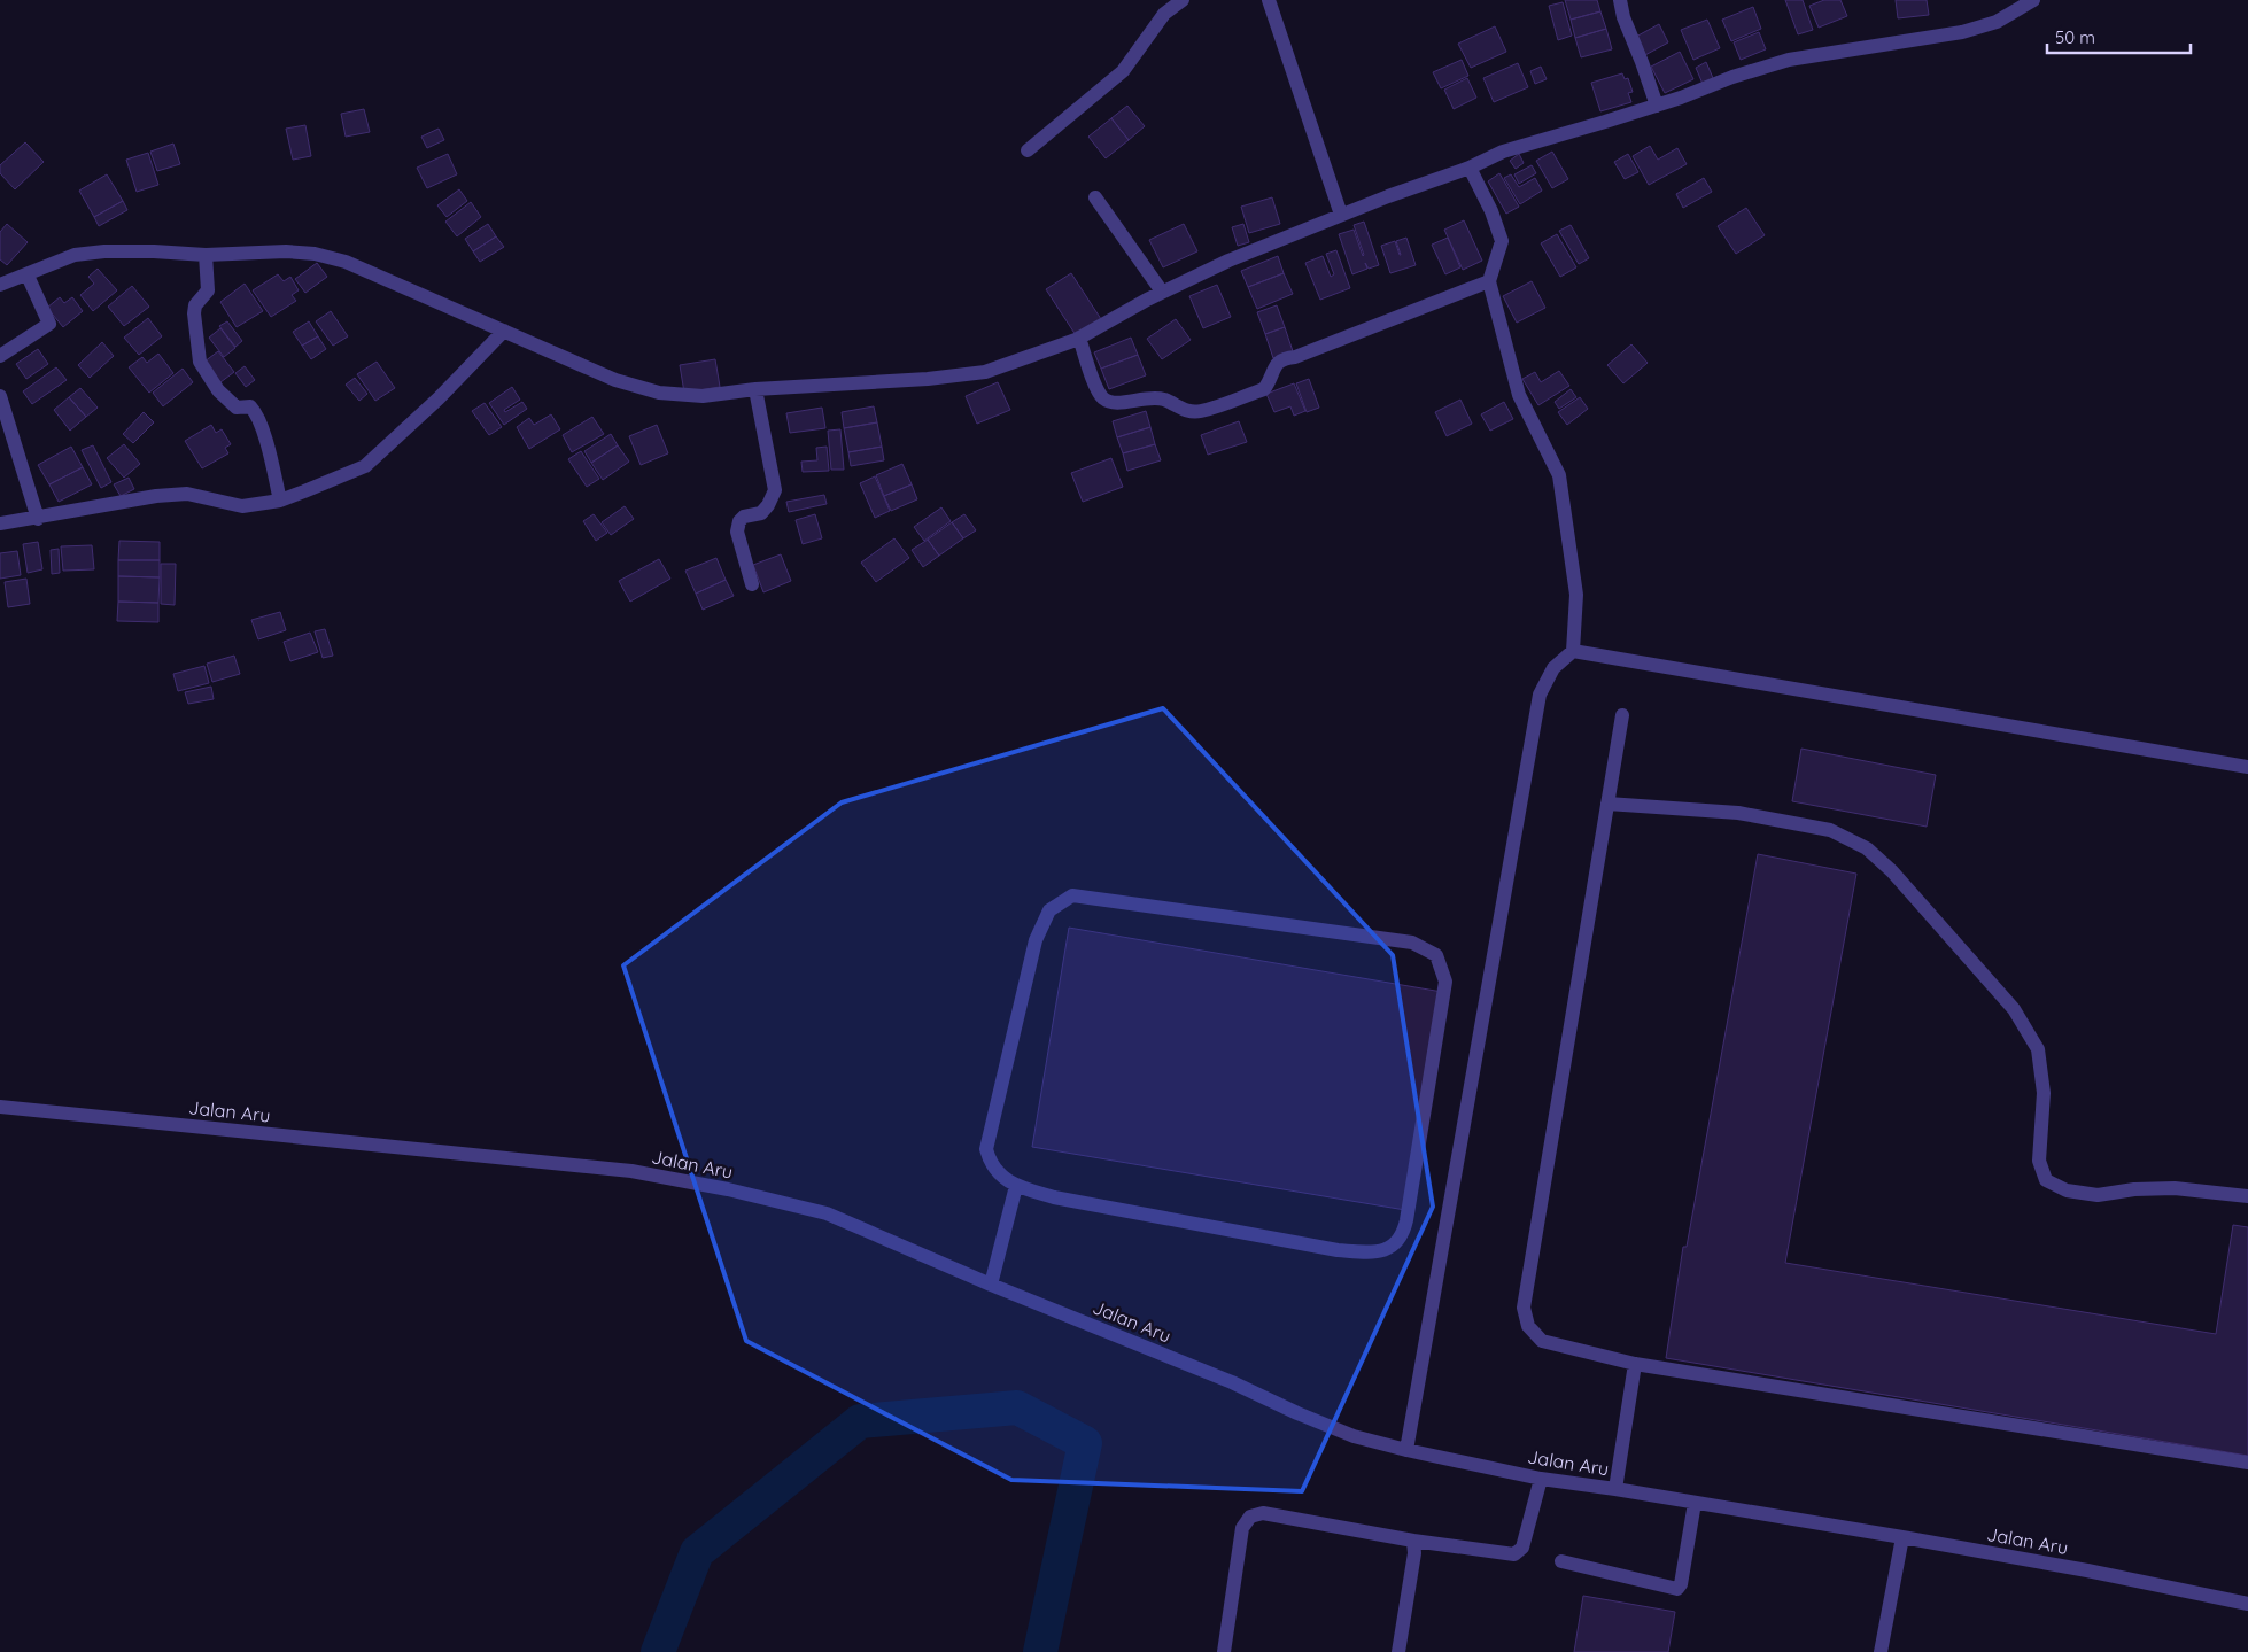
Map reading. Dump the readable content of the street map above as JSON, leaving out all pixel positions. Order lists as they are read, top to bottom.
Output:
{
  "streets": {
    "street": ["Jalan Aru"]
  },
  "scale_bar": "50 m"
}
